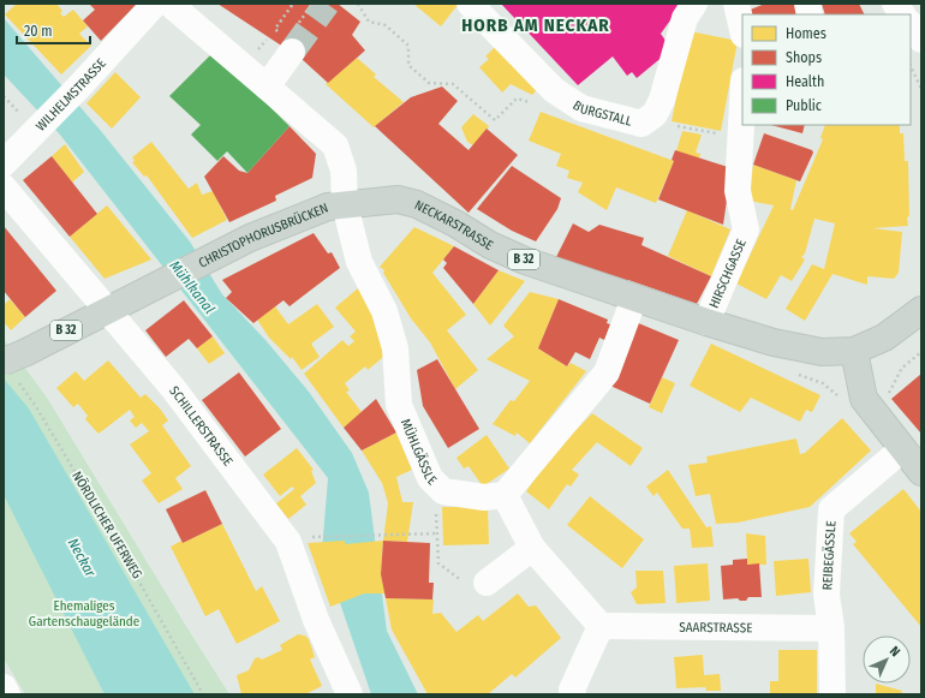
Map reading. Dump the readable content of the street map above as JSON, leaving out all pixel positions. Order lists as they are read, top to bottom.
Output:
{
  "streets": {
    "main road": ["NECKARSTRASSE", "CHRISTOPHORUSBRÜCKEN", "B 32"],
    "street": [
      "WILHELMSTRASSE",
      "BURGSTALL",
      "HIRSCHGASSE",
      "SCHILLERSTRASSE",
      "MÜHLGÄSSLE",
      "REIBEGÄSSLE",
      "SAARSTRASSE"
    ],
    "path": ["NÖRDLICHER UFERWEG"]
  },
  "crossings": [
    ["NECKARSTRASSE", "CHRISTOPHORUSBRÜCKEN"],
    ["NECKARSTRASSE", "B 32"],
    ["NECKARSTRASSE", "HIRSCHGASSE"],
    ["NECKARSTRASSE", "MÜHLGÄSSLE"],
    ["CHRISTOPHORUSBRÜCKEN", "SCHILLERSTRASSE"],
    ["CHRISTOPHORUSBRÜCKEN", "MÜHLGÄSSLE"],
    ["CHRISTOPHORUSBRÜCKEN", "NÖRDLICHER UFERWEG"],
    ["REIBEGÄSSLE", "SAARSTRASSE"]
  ],
  "districts": ["HORB AM NECKAR"],
  "water": ["Mühlkanal", "Neckar"],
  "parks": ["Ehemaliges Gartenschaugelände"],
  "legend": [
    "Homes",
    "Shops",
    "Health",
    "Public"
  ],
  "scale_bar": "20 m",
  "north": "top right"
}
